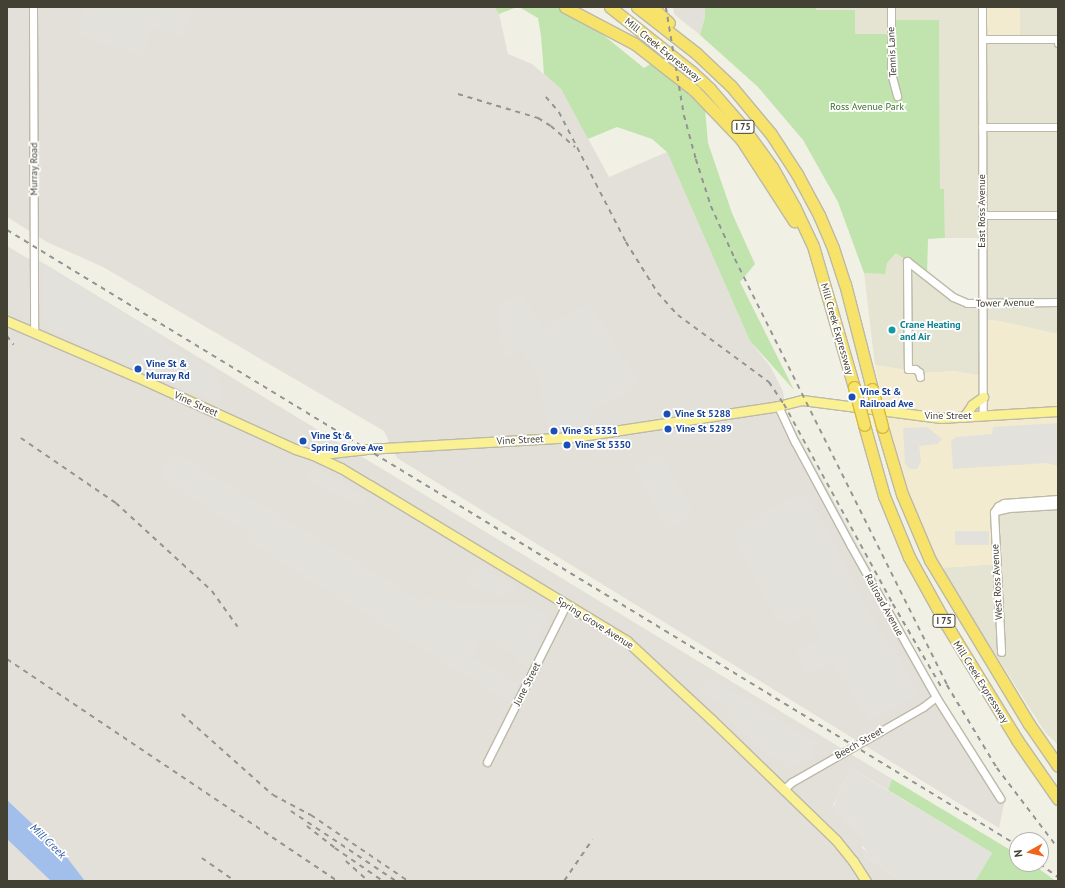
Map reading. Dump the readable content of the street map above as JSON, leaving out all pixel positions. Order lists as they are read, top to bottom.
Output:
{
  "streets": {
    "highway": ["Mill Creek Expressway", "I 75"],
    "main road": ["Vine Street", "Spring Grove Avenue"],
    "street": [
      "Tennis Lane",
      "Murray Road",
      "East Ross Avenue",
      "Tower Avenue",
      "West Ross Avenue",
      "Railroad Avenue",
      "June Street",
      "Beech Street"
    ]
  },
  "crossings": [
    ["Murray Road", "Vine Street"],
    ["East Ross Avenue", "Tower Avenue"],
    ["East Ross Avenue", "Vine Street"],
    ["Vine Street", "Railroad Avenue"],
    ["Vine Street", "Spring Grove Avenue"],
    ["Railroad Avenue", "Beech Street"],
    ["Spring Grove Avenue", "June Street"],
    ["Spring Grove Avenue", "Beech Street"]
  ],
  "water": ["Mill Creek"],
  "parks": ["Ross Avenue Park"],
  "places": [
    "Crane Heating and Air",
    "Vine St & Murray Rd",
    "Vine St & Railroad Ave",
    "Vine St 5288",
    "Vine St 5289",
    "Vine St 5351",
    "Vine St & Spring Grove Ave",
    "Vine St 5350"
  ],
  "north": "left"
}
